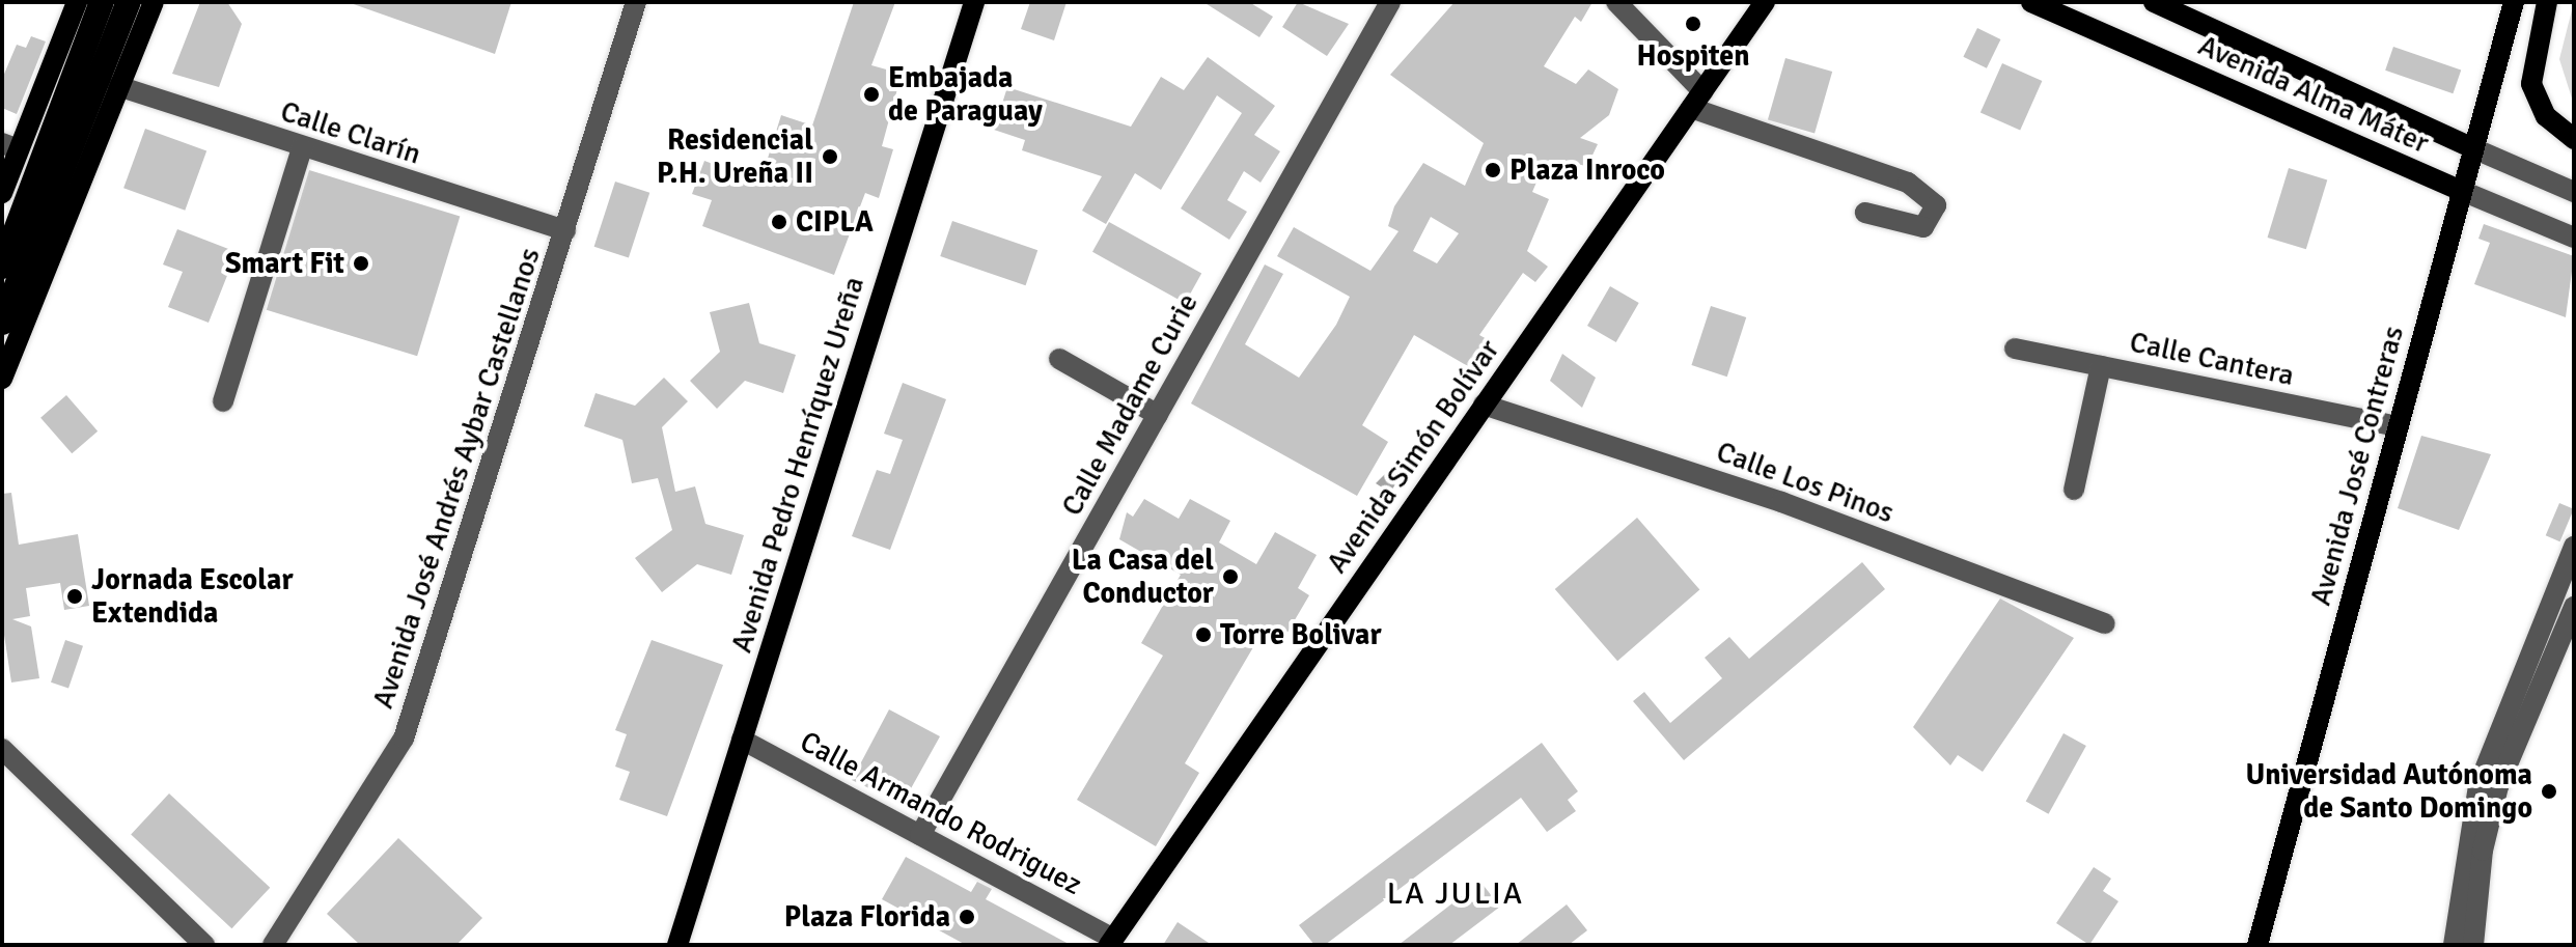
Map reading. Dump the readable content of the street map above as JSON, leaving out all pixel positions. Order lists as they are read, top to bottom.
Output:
{
  "streets": {
    "main road": [
      "Avenida Alma Máter",
      "Avenida Simón Bolívar",
      "Avenida Pedro Henríquez Ureña",
      "Avenida José Contreras"
    ],
    "street": [
      "Calle Clarín",
      "Calle Cantera",
      "Calle Madame Curie",
      "Avenida José Andrés Aybar Castellanos",
      "Calle Los Pinos",
      "Calle Armando Rodriguez"
    ]
  },
  "crossings": [
    ["Avenida Alma Máter", "Avenida José Contreras"],
    ["Calle Clarín", "Avenida José Andrés Aybar Castellanos"],
    ["Calle Cantera", "Avenida José Contreras"],
    ["Calle Madame Curie", "Calle Armando Rodriguez"],
    ["Avenida Simón Bolívar", "Calle Los Pinos"],
    ["Avenida Simón Bolívar", "Calle Armando Rodriguez"],
    ["Avenida Pedro Henríquez Ureña", "Calle Armando Rodriguez"]
  ],
  "districts": ["LA JULIA"],
  "places": [
    "Hospiten",
    "Embajada de Paraguay",
    "Residencial P.H. Ureña II",
    "Plaza Inroco",
    "CIPLA",
    "Smart Fit",
    "La Casa del Conductor",
    "Jornada Escolar Extendida",
    "Torre Bolivar",
    "Universidad Autónoma de Santo Domingo",
    "Plaza Florida"
  ]
}
